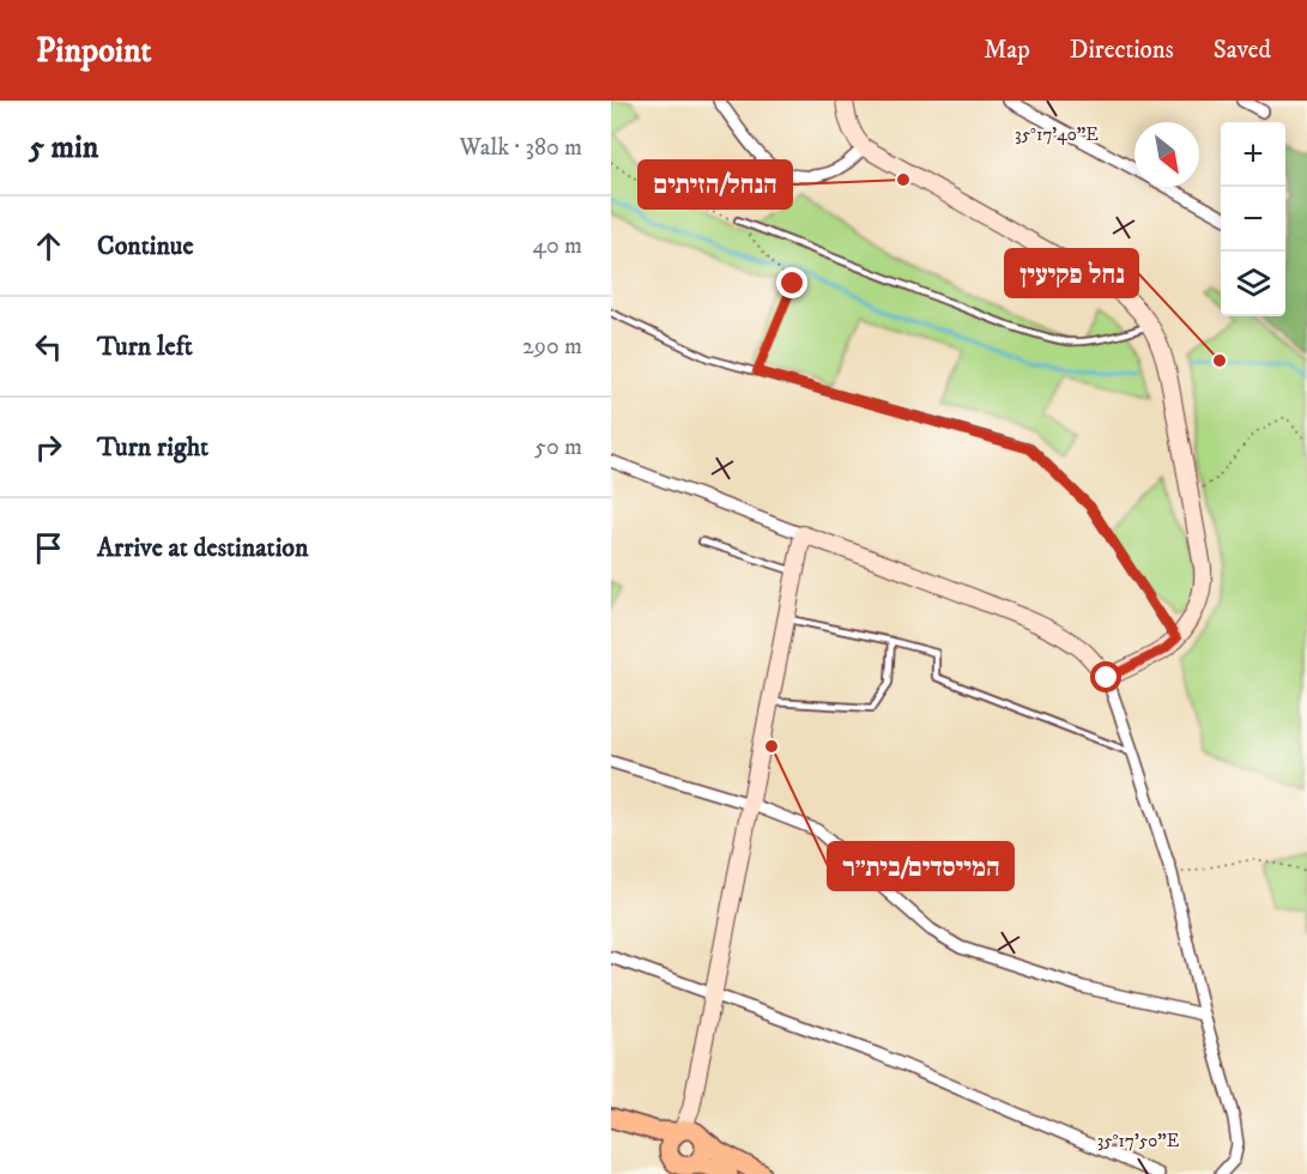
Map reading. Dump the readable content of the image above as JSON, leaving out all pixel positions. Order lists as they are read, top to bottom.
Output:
{
  "places": ["הנחל/הזיתים", "נחל פקיעין", "המייסדים/בית״ר"],
  "north": "bottom right",
  "page": {
    "header": "Pinpoint",
    "nav": ["Map", "Directions", "Saved"],
    "heading": ["5 min", "Walk · 380 m"],
    "map_buttons": ["+", "−"],
    "list": [
      ["Continue", "40 m"],
      ["Turn left", "290 m"],
      ["Turn right", "50 m"],
      "Arrive at destination"
    ]
  },
  "coordinates": ["35°17'40\"E", "35°17'50\"E"]
}
